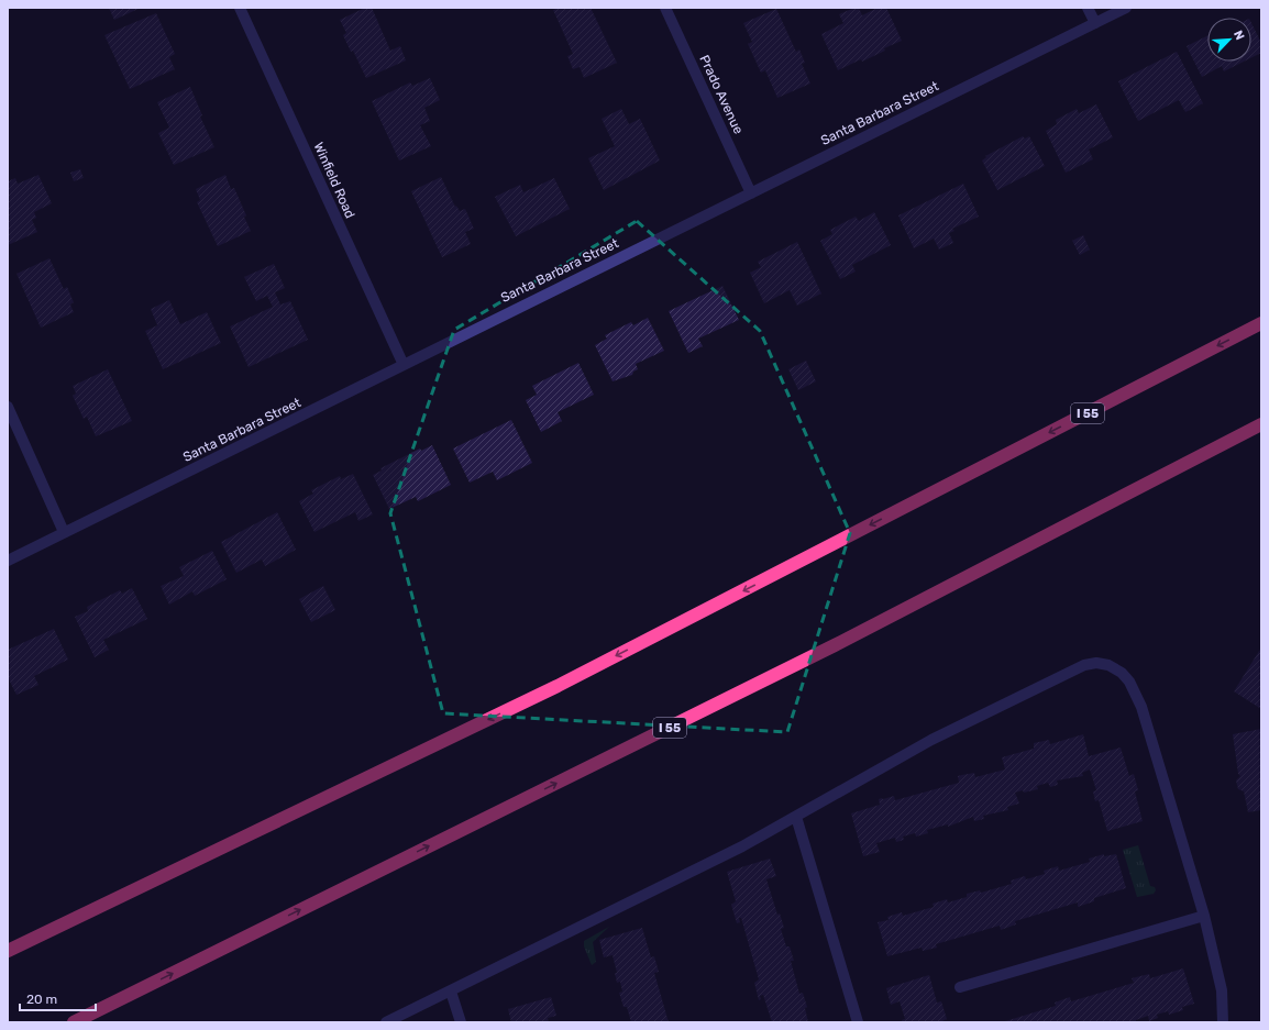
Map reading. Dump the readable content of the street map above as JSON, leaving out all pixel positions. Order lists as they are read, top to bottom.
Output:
{
  "streets": {
    "highway": ["I 55"],
    "street": ["Prado Avenue", "Santa Barbara Street", "Winfield Road"]
  },
  "crossings": [
    ["Prado Avenue", "Santa Barbara Street"],
    ["Santa Barbara Street", "Winfield Road"]
  ],
  "scale_bar": "20 m",
  "north": "top right"
}
